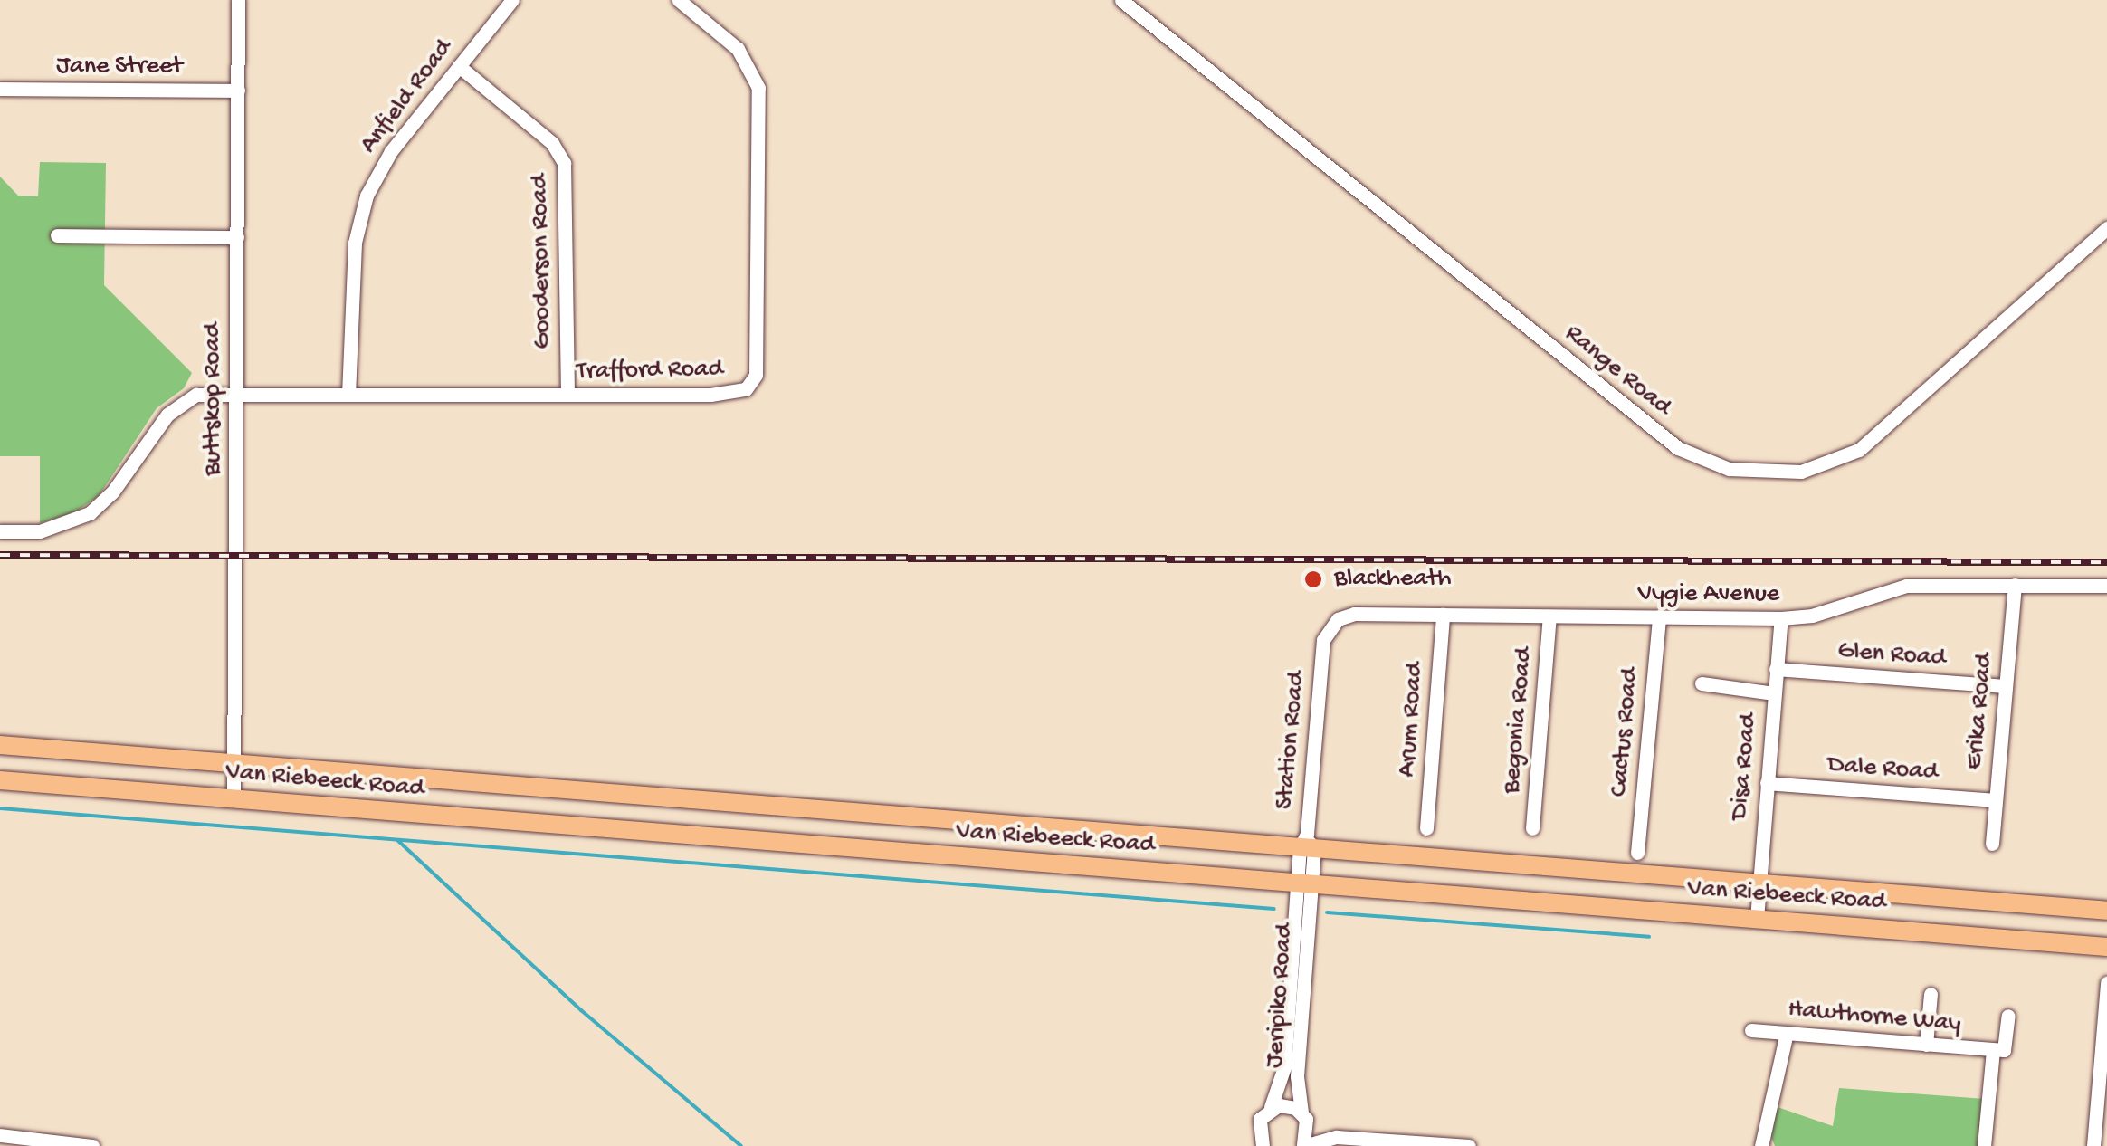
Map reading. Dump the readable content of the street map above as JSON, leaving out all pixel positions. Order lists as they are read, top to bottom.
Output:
{
  "streets": {
    "main road": ["Van Riebeeck Road"],
    "street": [
      "Jane Street",
      "Anfield Road",
      "Gooderson Road",
      "Trafford Road",
      "Range Road",
      "Buttskop Road",
      "Vygie Avenue",
      "Glen Road",
      "Erika Road",
      "Arum Road",
      "Begonia Road",
      "Cactus Road",
      "Station Road",
      "Disa Road",
      "Dale Road",
      "Jeripiko Road",
      "Hawthorne Way"
    ]
  },
  "crossings": [
    ["Jane Street", "Buttskop Road"],
    ["Anfield Road", "Gooderson Road"],
    ["Anfield Road", "Trafford Road"],
    ["Gooderson Road", "Trafford Road"],
    ["Trafford Road", "Buttskop Road"],
    ["Buttskop Road", "Van Riebeeck Road"],
    ["Vygie Avenue", "Erika Road"],
    ["Vygie Avenue", "Arum Road"],
    ["Vygie Avenue", "Begonia Road"],
    ["Vygie Avenue", "Cactus Road"],
    ["Vygie Avenue", "Station Road"],
    ["Vygie Avenue", "Disa Road"],
    ["Glen Road", "Erika Road"],
    ["Glen Road", "Disa Road"],
    ["Erika Road", "Dale Road"],
    ["Station Road", "Van Riebeeck Road"],
    ["Station Road", "Jeripiko Road"],
    ["Disa Road", "Dale Road"],
    ["Disa Road", "Van Riebeeck Road"],
    ["Van Riebeeck Road", "Jeripiko Road"]
  ],
  "places": ["Blackheath"]
}
